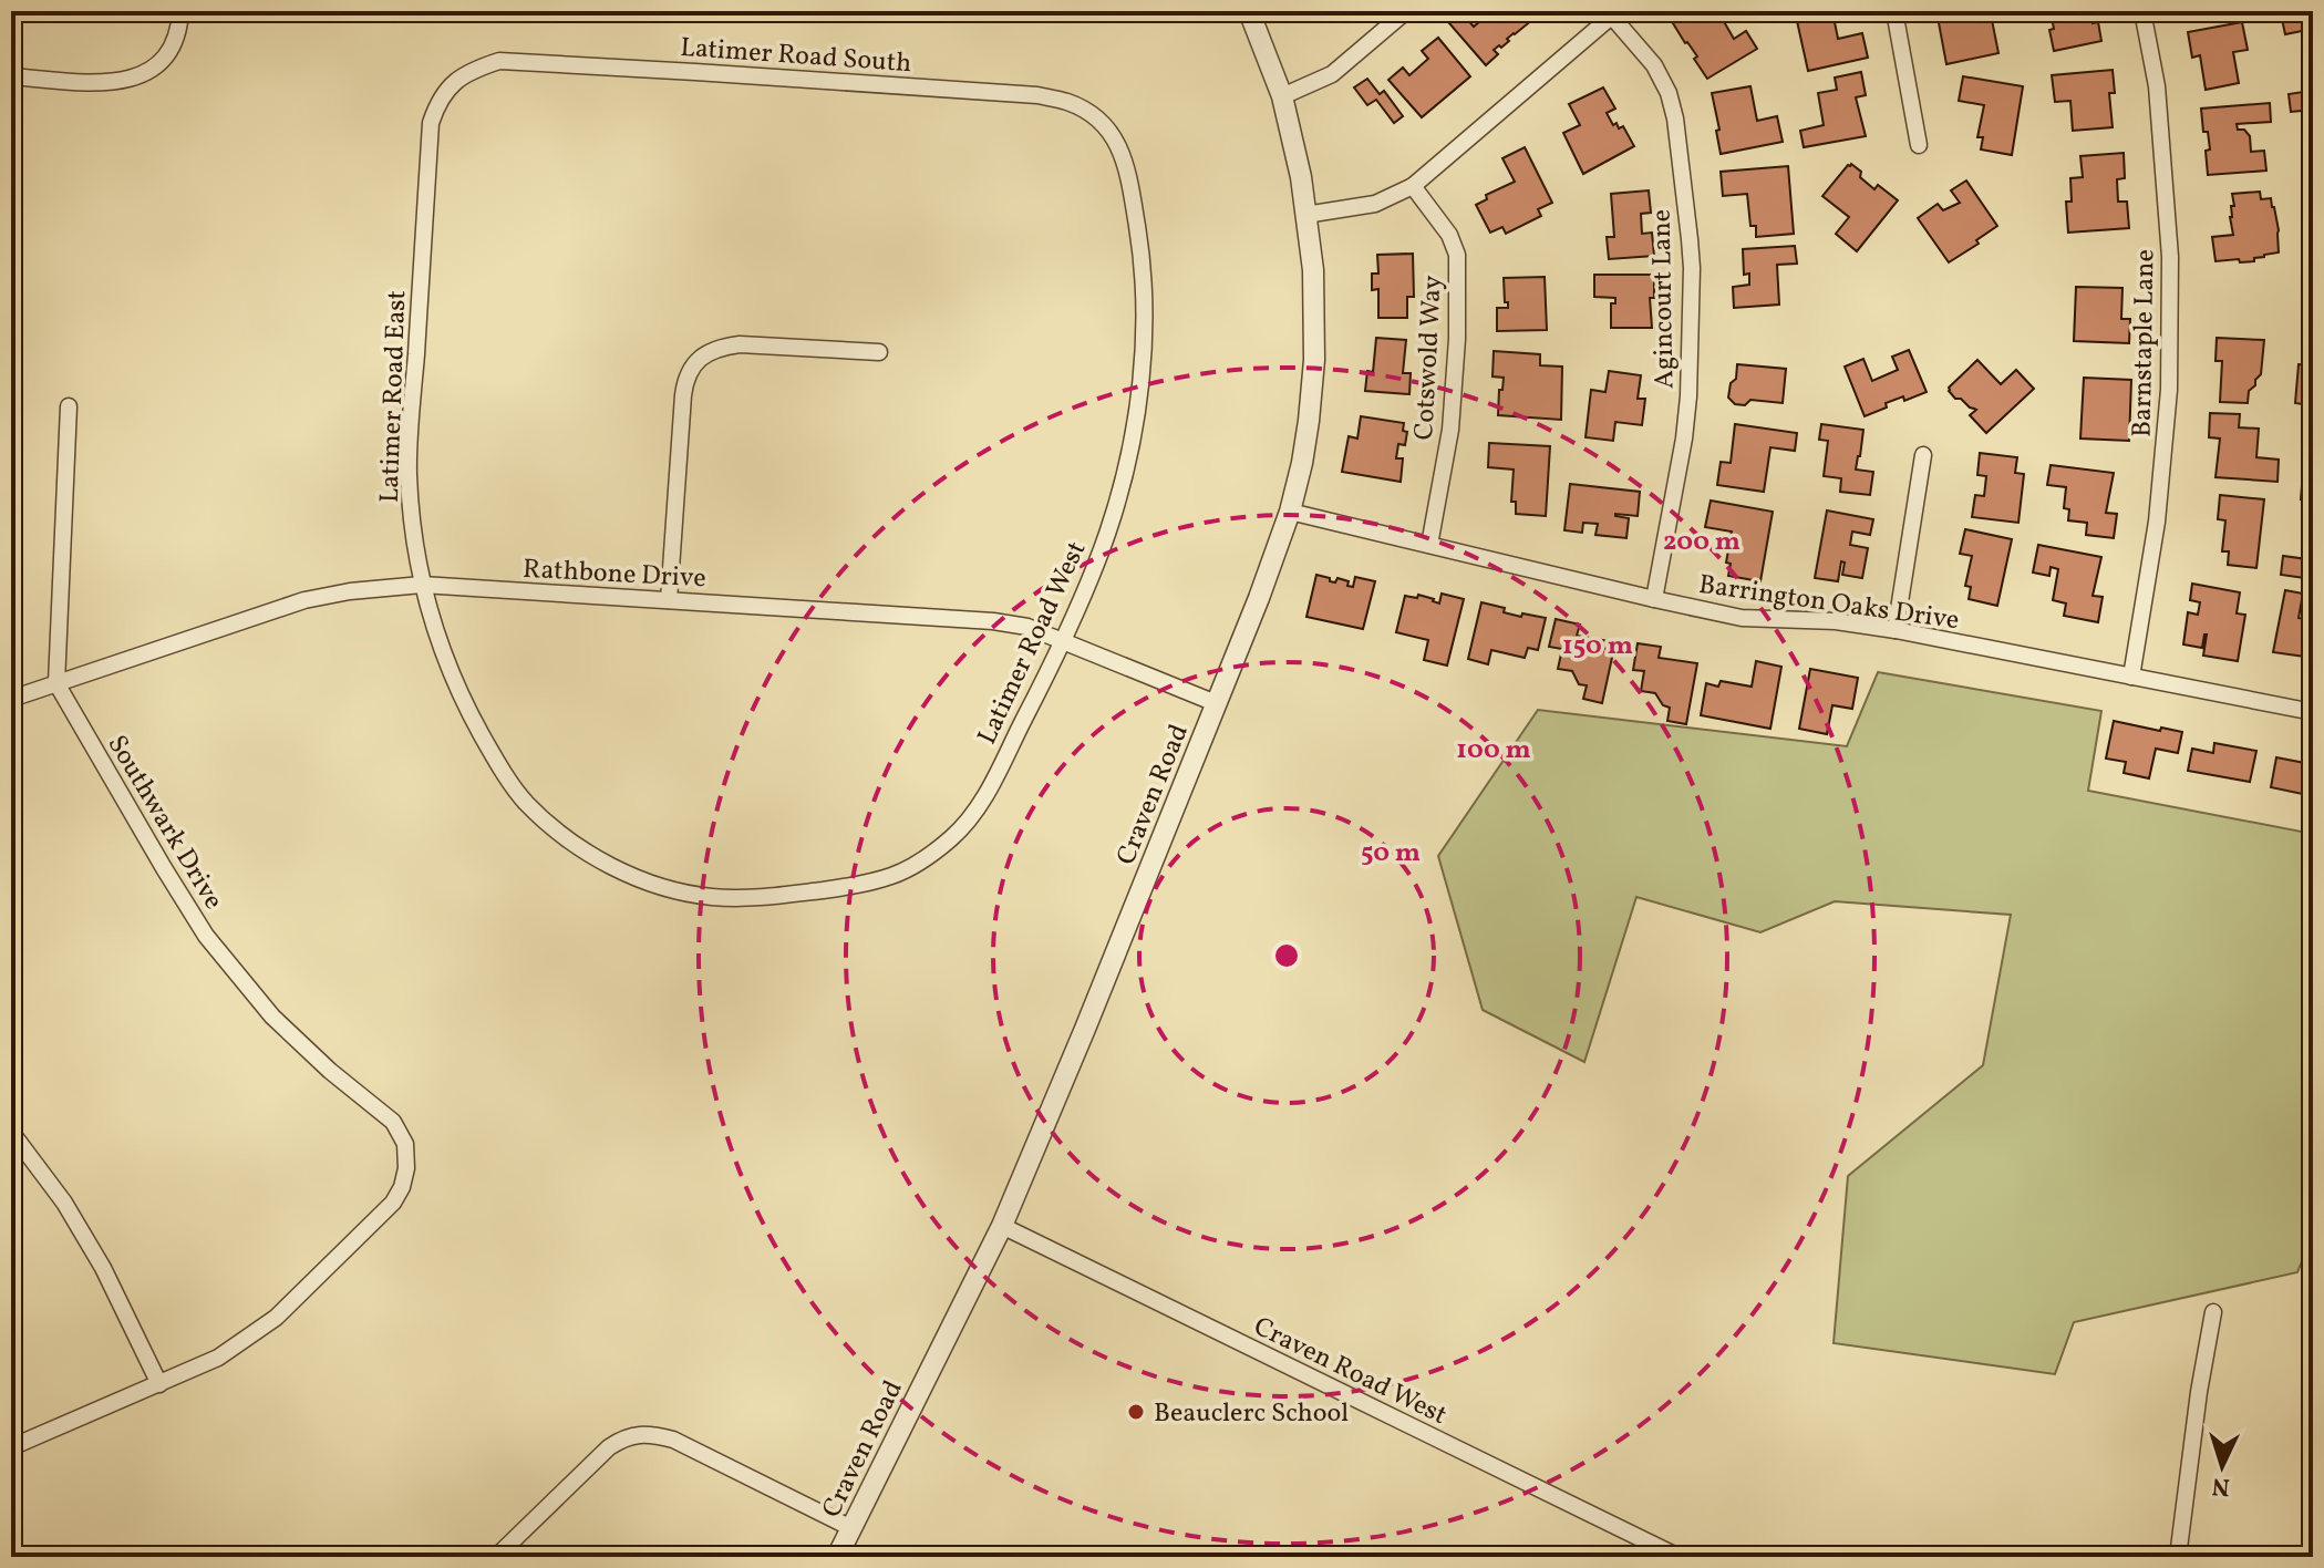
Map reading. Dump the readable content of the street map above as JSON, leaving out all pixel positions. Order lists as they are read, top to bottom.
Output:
{
  "streets": {
    "street": [
      "Latimer Road South",
      "Agincourt Lane",
      "Barnstaple Lane",
      "Cotswold Way",
      "Latimer Road East",
      "Rathbone Drive",
      "Barrington Oaks Drive",
      "Latimer Road West",
      "Craven Road",
      "Southwark Drive",
      "Craven Road West"
    ]
  },
  "crossings": [
    ["Latimer Road South", "Latimer Road East"],
    ["Latimer Road South", "Latimer Road West"],
    ["Agincourt Lane", "Barrington Oaks Drive"],
    ["Barnstaple Lane", "Barrington Oaks Drive"],
    ["Cotswold Way", "Barrington Oaks Drive"],
    ["Latimer Road East", "Rathbone Drive"],
    ["Latimer Road East", "Latimer Road West"],
    ["Rathbone Drive", "Latimer Road West"],
    ["Rathbone Drive", "Craven Road"],
    ["Rathbone Drive", "Southwark Drive"],
    ["Barrington Oaks Drive", "Craven Road"],
    ["Craven Road", "Craven Road West"]
  ],
  "places": ["Beauclerc School"],
  "north": "bottom",
  "rings": [
    "200 m",
    "150 m",
    "100 m",
    "50 m"
  ]
}
